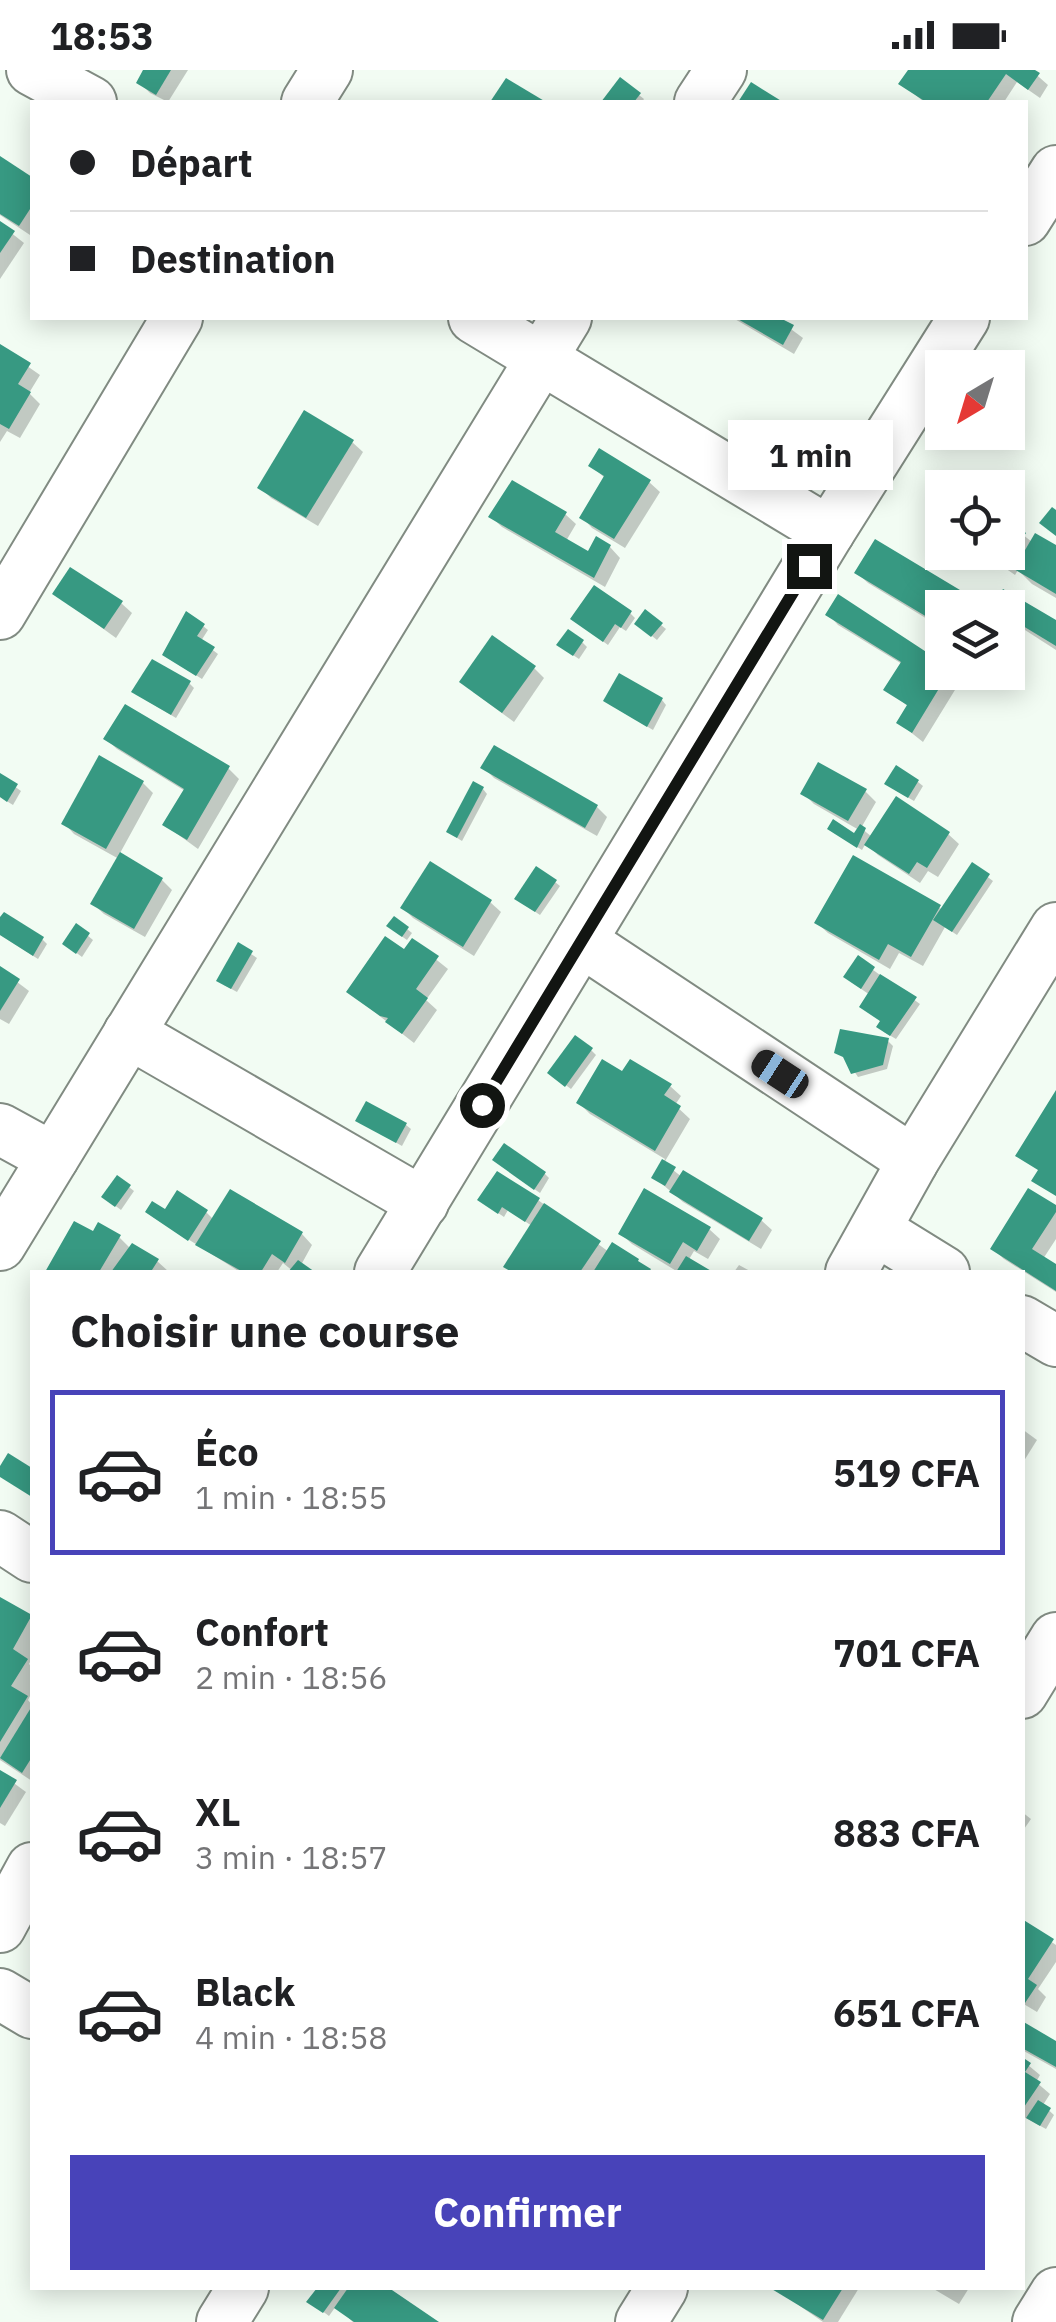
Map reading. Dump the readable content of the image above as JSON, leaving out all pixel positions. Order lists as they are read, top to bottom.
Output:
{
  "north": "bottom left",
  "page": {
    "status": "18:53",
    "banner": ["Départ", "Destination"],
    "bubble": "1 min",
    "heading": "Choisir une course",
    "list": [
      {
        "name": "Éco",
        "note": "1 min · 18:55",
        "value": "519 CFA"
      },
      {
        "name": "Confort",
        "note": "2 min · 18:56",
        "value": "701 CFA"
      },
      {
        "name": "XL",
        "note": "3 min · 18:57",
        "value": "883 CFA"
      },
      {
        "name": "Black",
        "note": "4 min · 18:58",
        "value": "651 CFA"
      }
    ],
    "buttons": "Confirmer"
  }
}
